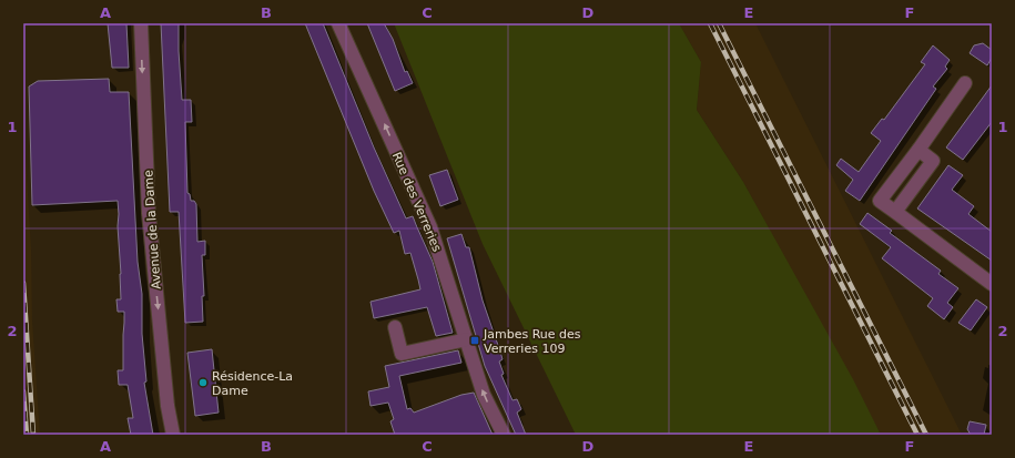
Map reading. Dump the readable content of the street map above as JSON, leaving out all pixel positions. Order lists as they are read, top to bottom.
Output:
{
  "streets": {
    "street": ["Rue des Verreries", "Avenue de la Dame"]
  },
  "one_way": ["Rue des Verreries", "Avenue de la Dame"],
  "places": {
    "transit": ["Jambes Rue des Verreries 109"],
    "other": ["Résidence-La Dame"]
  },
  "grid": {
    "columns": [
      "A",
      "B",
      "C",
      "D",
      "E",
      "F"
    ],
    "rows": ["1", "2"]
  }
}
